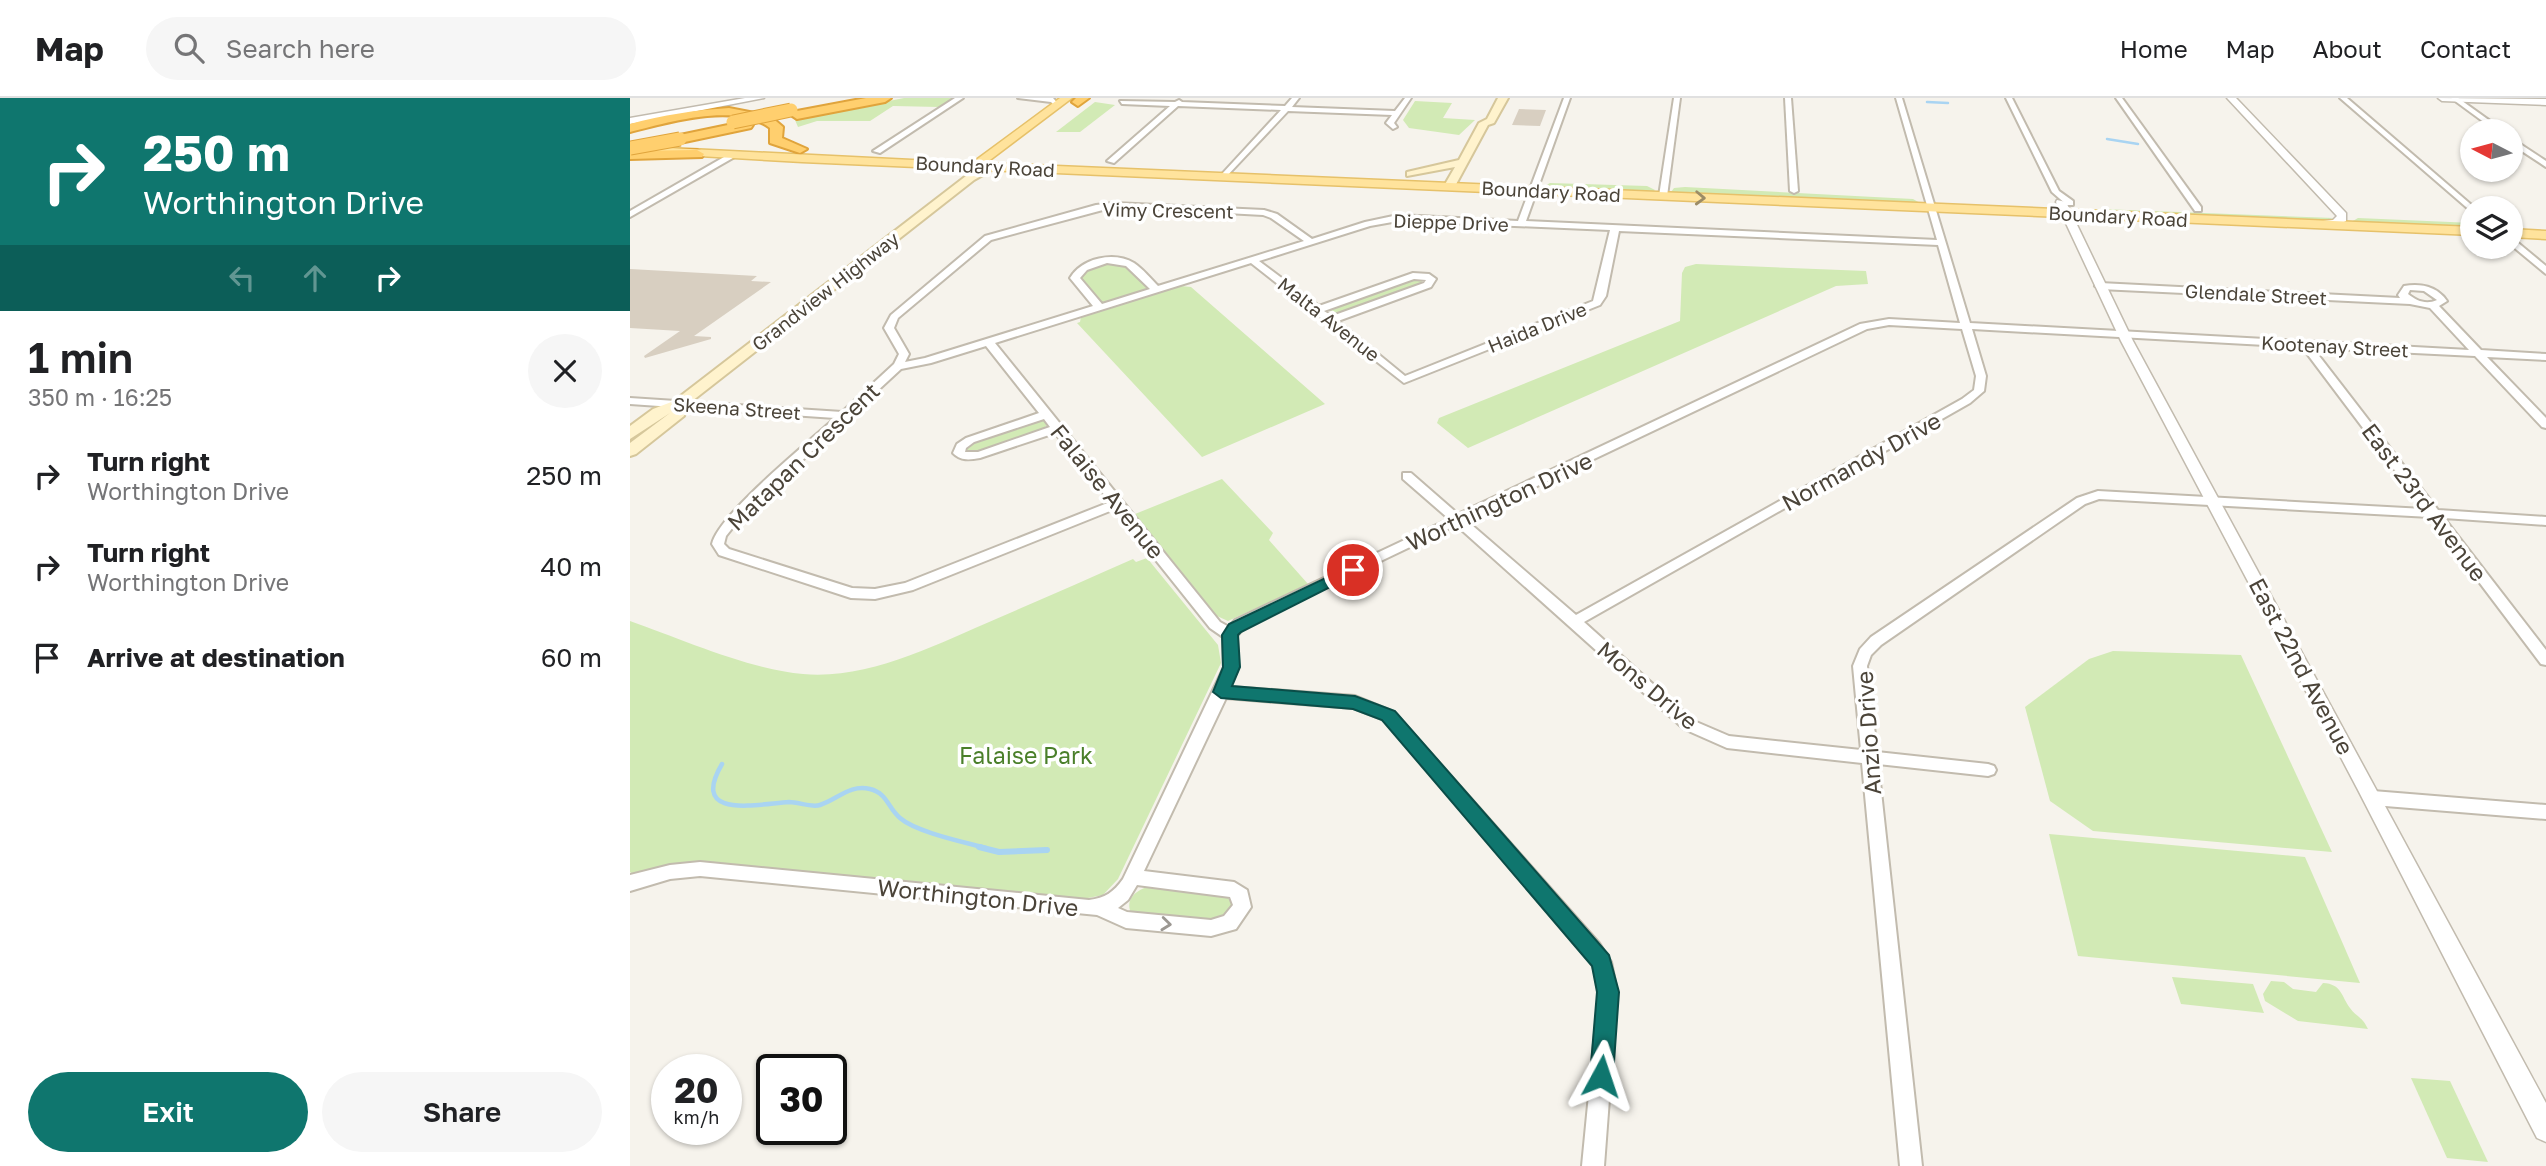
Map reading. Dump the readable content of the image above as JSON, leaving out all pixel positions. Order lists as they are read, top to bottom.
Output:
{
  "streets": {
    "main road": ["Boundary Road", "Grandview Highway"],
    "street": [
      "Vimy Crescent",
      "Dieppe Drive",
      "Glendale Street",
      "Malta Avenue",
      "Haida Drive",
      "Kootenay Street",
      "Skeena Street",
      "Matapan Crescent",
      "Normandy Drive",
      "Falaise Avenue",
      "Worthington Drive",
      "East 23rd Avenue",
      "East 22nd Avenue",
      "Mons Drive",
      "Anzio Drive"
    ]
  },
  "crossings": [
    ["Boundary Road", "Grandview Highway"],
    ["Boundary Road", "Normandy Drive"],
    ["Boundary Road", "East 22nd Avenue"],
    ["Vimy Crescent", "Dieppe Drive"],
    ["Vimy Crescent", "Matapan Crescent"],
    ["Dieppe Drive", "Malta Avenue"],
    ["Dieppe Drive", "Haida Drive"],
    ["Dieppe Drive", "Matapan Crescent"],
    ["Dieppe Drive", "Normandy Drive"],
    ["Dieppe Drive", "Falaise Avenue"],
    ["Grandview Highway", "Skeena Street"],
    ["Glendale Street", "East 22nd Avenue"],
    ["Malta Avenue", "Haida Drive"],
    ["Kootenay Street", "Worthington Drive"],
    ["Kootenay Street", "East 23rd Avenue"],
    ["Kootenay Street", "East 22nd Avenue"],
    ["Skeena Street", "Matapan Crescent"],
    ["Matapan Crescent", "Falaise Avenue"],
    ["Normandy Drive", "Worthington Drive"],
    ["Normandy Drive", "Mons Drive"],
    ["Falaise Avenue", "Worthington Drive"],
    ["Worthington Drive", "East 22nd Avenue"],
    ["Worthington Drive", "Mons Drive"],
    ["East 22nd Avenue", "Anzio Drive"],
    ["Mons Drive", "Anzio Drive"]
  ],
  "parks": ["Falaise Park"],
  "north": "left",
  "page": {
    "header": "Map",
    "search": "Search here",
    "nav": [
      "Home",
      "Map",
      "About",
      "Contact"
    ],
    "turn": ["250 m", "Worthington Drive"],
    "heading": ["1 min", "350 m · 16:25"],
    "list": [
      {
        "name": "Turn right",
        "note": "Worthington Drive",
        "value": "250 m"
      },
      {
        "name": "Turn right",
        "note": "Worthington Drive",
        "value": "40 m"
      },
      {
        "name": "Arrive at destination",
        "value": "60 m"
      }
    ],
    "speed": "20 km/h",
    "limit": "30",
    "buttons": ["Exit", "Share"]
  }
}
